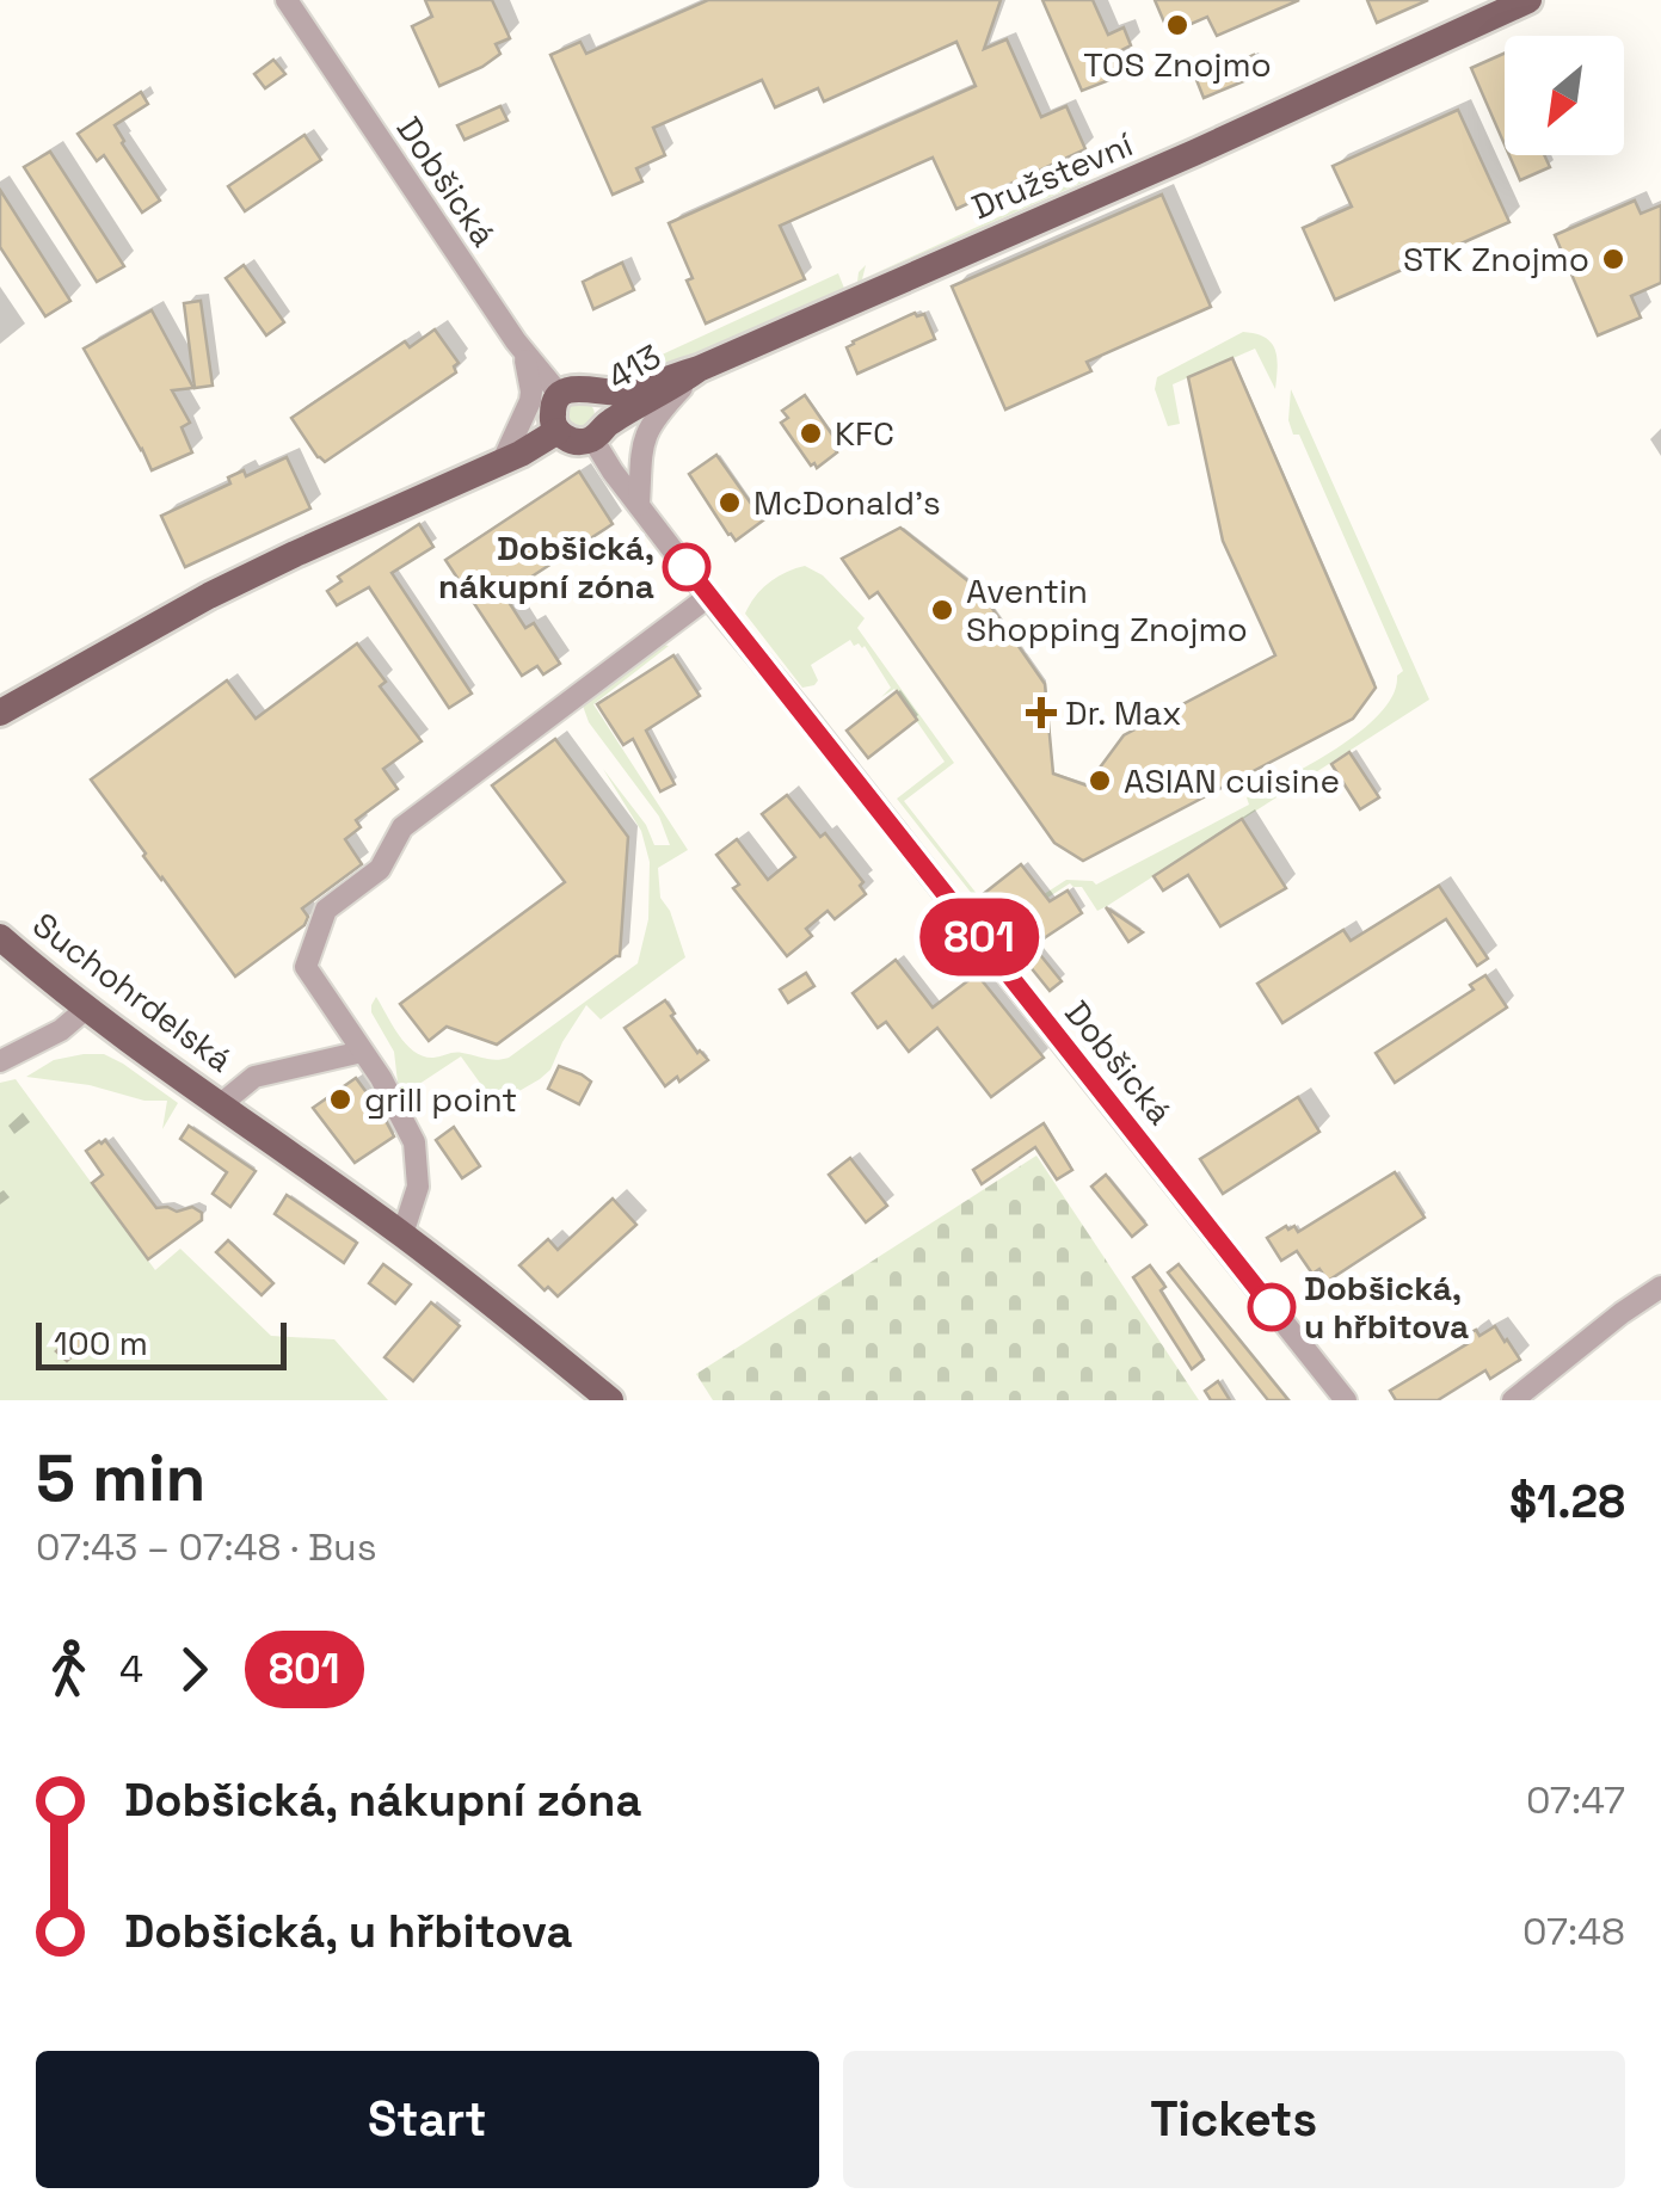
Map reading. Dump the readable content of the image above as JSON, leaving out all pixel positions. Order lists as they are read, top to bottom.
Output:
{
  "streets": {
    "main road": ["Družstevní", "413", "Suchohrdelská"],
    "street": ["Dobšická"]
  },
  "crossings": [
    ["Družstevní", "Dobšická"],
    ["Družstevní", "413"],
    ["Dobšická", "413"]
  ],
  "places": {
    "other": [
      "TOS Znojmo",
      "STK Znojmo",
      "KFC",
      "McDonald's",
      "Dobšická, nákupní zóna",
      "Aventin Shopping Znojmo",
      "ASIAN cuisine",
      "grill point",
      "Dobšická, u hřbitova"
    ],
    "health": ["Dr. Max"]
  },
  "lines": ["bus line 801"],
  "scale_bar": "100 m",
  "north": "bottom left",
  "page": {
    "on_map": "801",
    "scale": "100 m",
    "heading": ["5 min", "07:43 – 07:48 · Bus", "$1.28"],
    "legs": ["4", "801"],
    "list": [
      {
        "name": "Dobšická, nákupní zóna",
        "value": "07:47"
      },
      {
        "name": "Dobšická, u hřbitova",
        "value": "07:48"
      }
    ],
    "buttons": ["Start", "Tickets"]
  }
}
